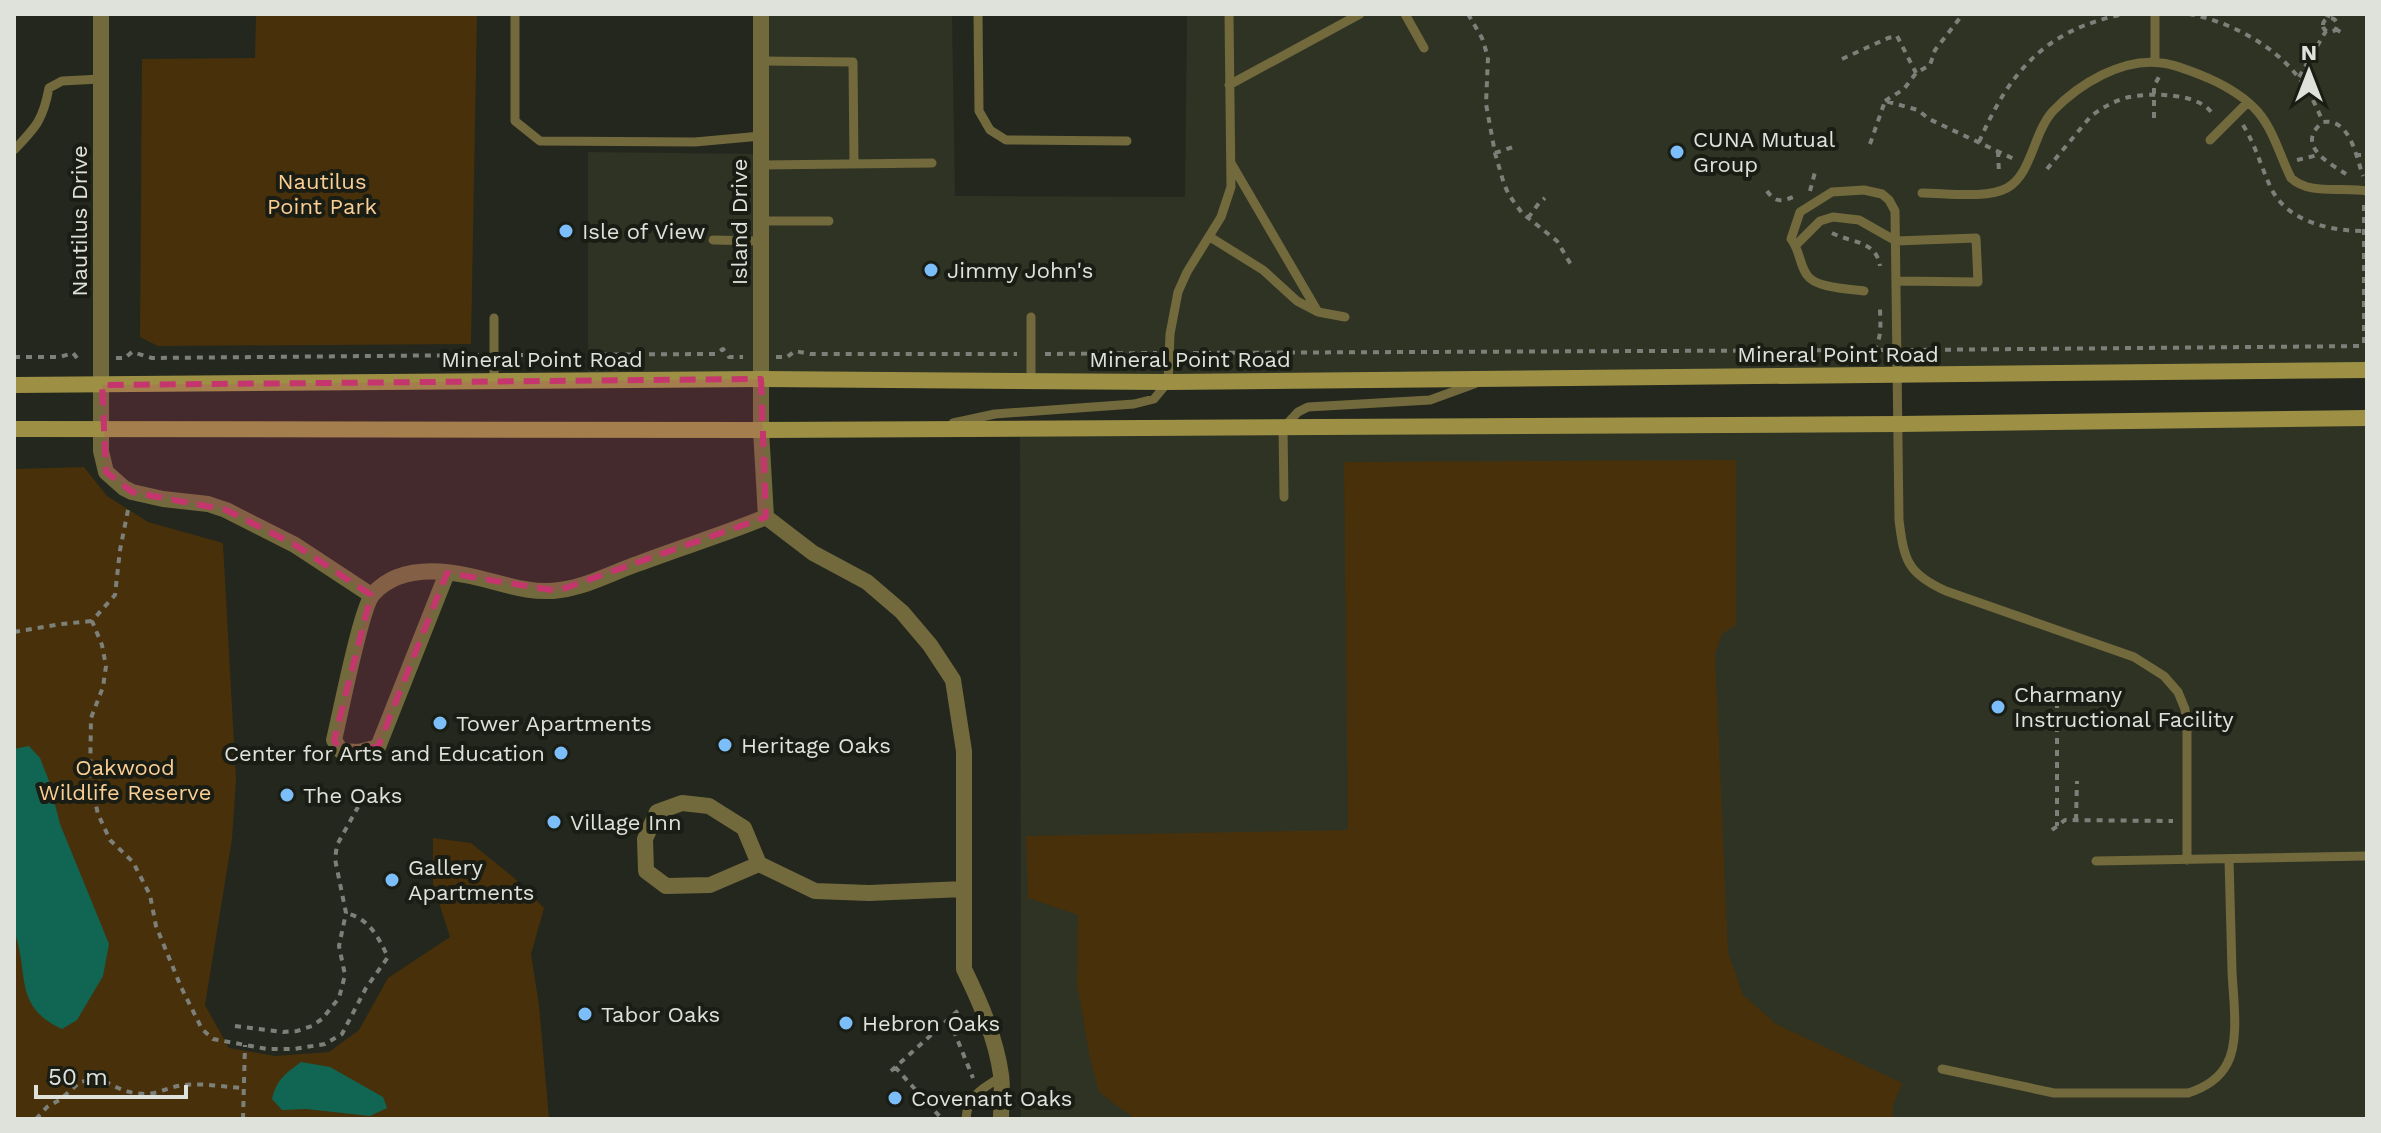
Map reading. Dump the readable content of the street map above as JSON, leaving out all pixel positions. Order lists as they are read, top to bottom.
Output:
{
  "streets": {
    "main road": ["Mineral Point Road"],
    "street": ["Nautilus Drive", "Island Drive"]
  },
  "crossings": [
    ["Nautilus Drive", "Mineral Point Road"],
    ["Island Drive", "Mineral Point Road"]
  ],
  "parks": ["Nautilus Point Park", "Oakwood Wildlife Reserve"],
  "places": [
    "CUNA Mutual Group",
    "Isle of View",
    "Jimmy John's",
    "Charmany Instructional Facility",
    "Tower Apartments",
    "Heritage Oaks",
    "Center for Arts and Education",
    "The Oaks",
    "Village Inn",
    "Gallery Apartments",
    "Tabor Oaks",
    "Hebron Oaks",
    "Covenant Oaks"
  ],
  "scale_bar": "50 m",
  "north": "top"
}
